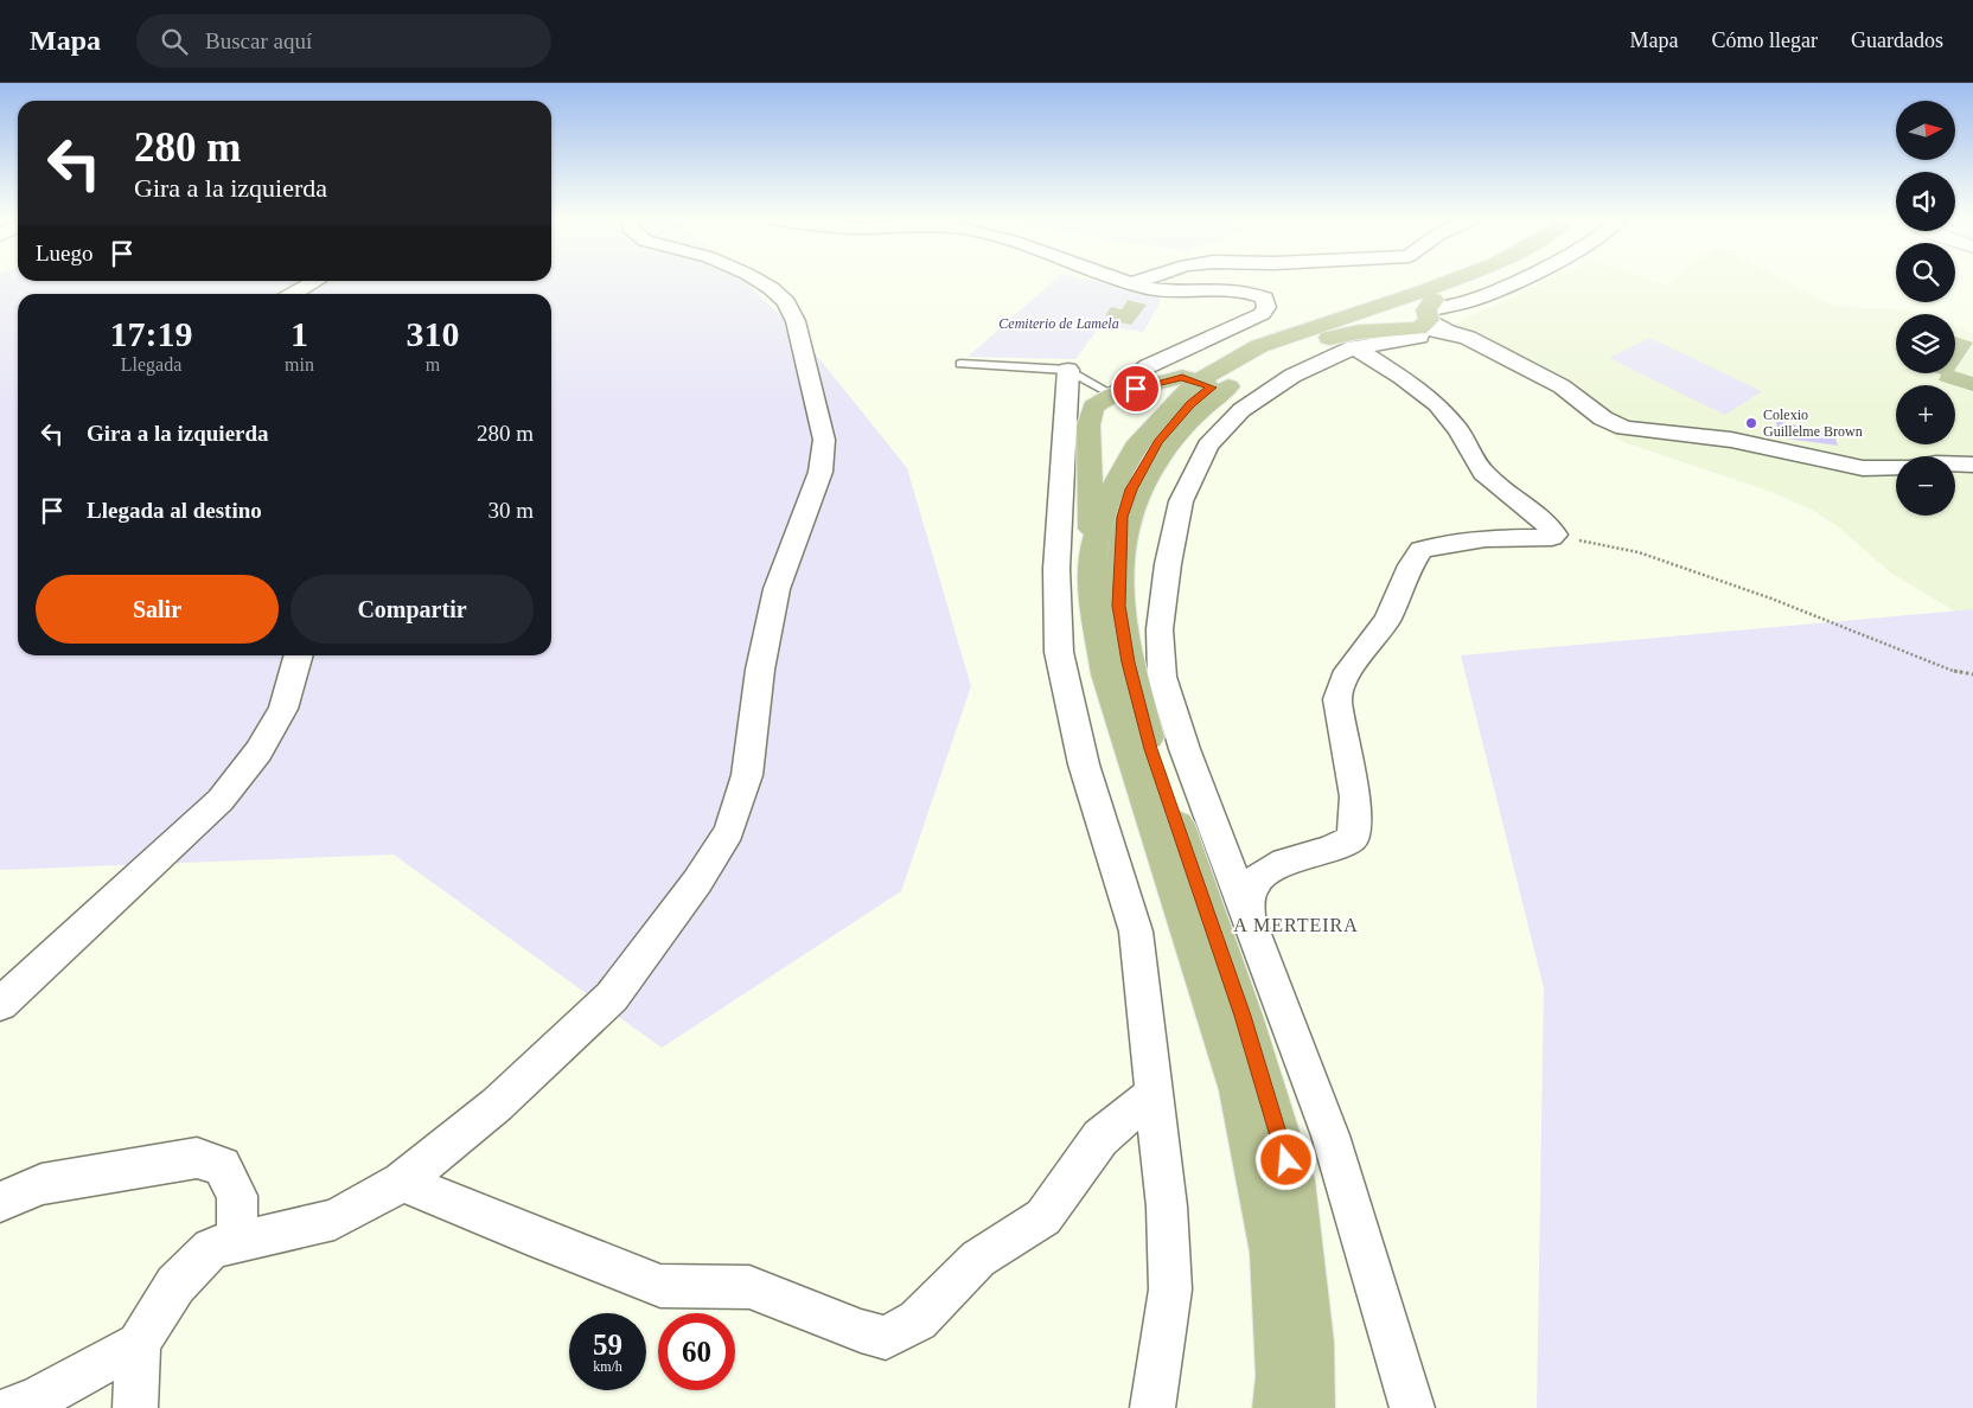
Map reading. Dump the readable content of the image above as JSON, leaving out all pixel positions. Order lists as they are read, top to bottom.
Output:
{
  "districts": ["A MERTEIRA"],
  "parks": ["Cemiterio de Lamela"],
  "places": ["Colexio Guillelme Brown"],
  "north": "right",
  "page": {
    "header": "Mapa",
    "search": "Buscar aquí",
    "nav": ["Mapa", "Cómo llegar", "Guardados"],
    "map_buttons": ["+", "−"],
    "turn": ["280 m", "Gira a la izquierda"],
    "then": "Luego",
    "eta": [
      "17:19",
      "Llegada",
      "1",
      "min",
      "310",
      "m"
    ],
    "list": [
      {
        "name": "Gira a la izquierda",
        "value": "280 m"
      },
      {
        "name": "Llegada al destino",
        "value": "30 m"
      }
    ],
    "buttons": ["Salir", "Compartir"],
    "speed": "59 km/h",
    "limit": "60"
  }
}
